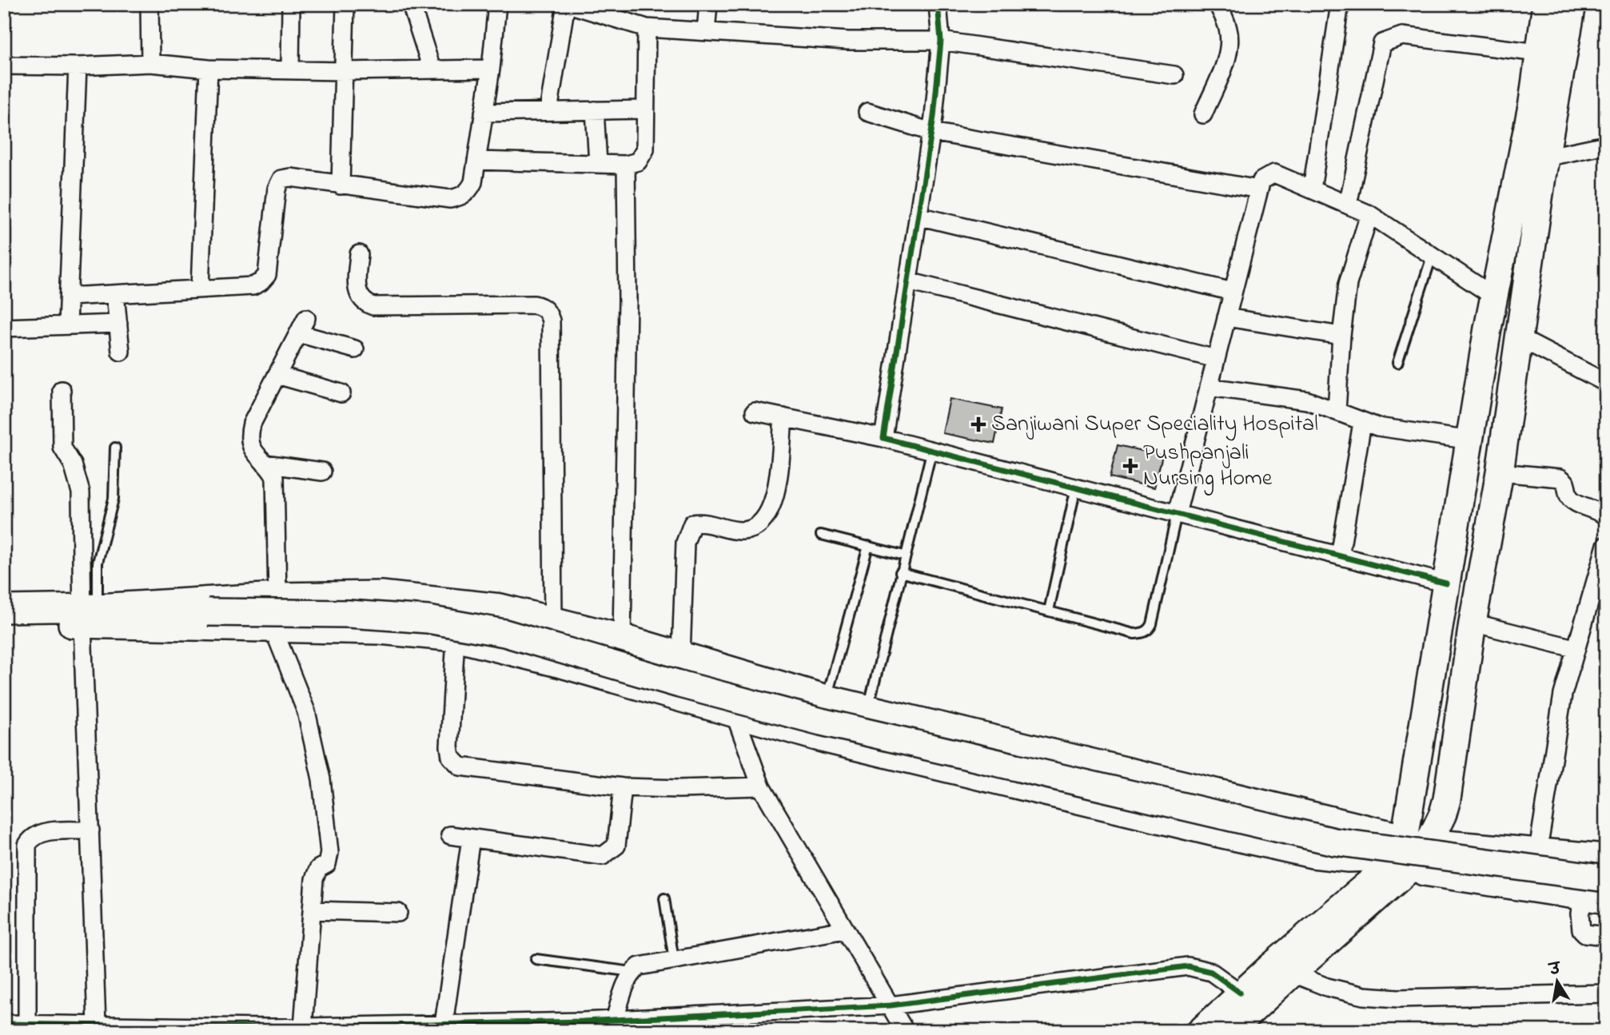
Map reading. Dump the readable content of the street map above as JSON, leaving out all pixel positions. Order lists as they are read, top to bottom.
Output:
{
  "places": {
    "health": ["Sanjiwani Super Speciality Hospital", "Pushpanjali Nursing Home"]
  },
  "north": "top"
}
